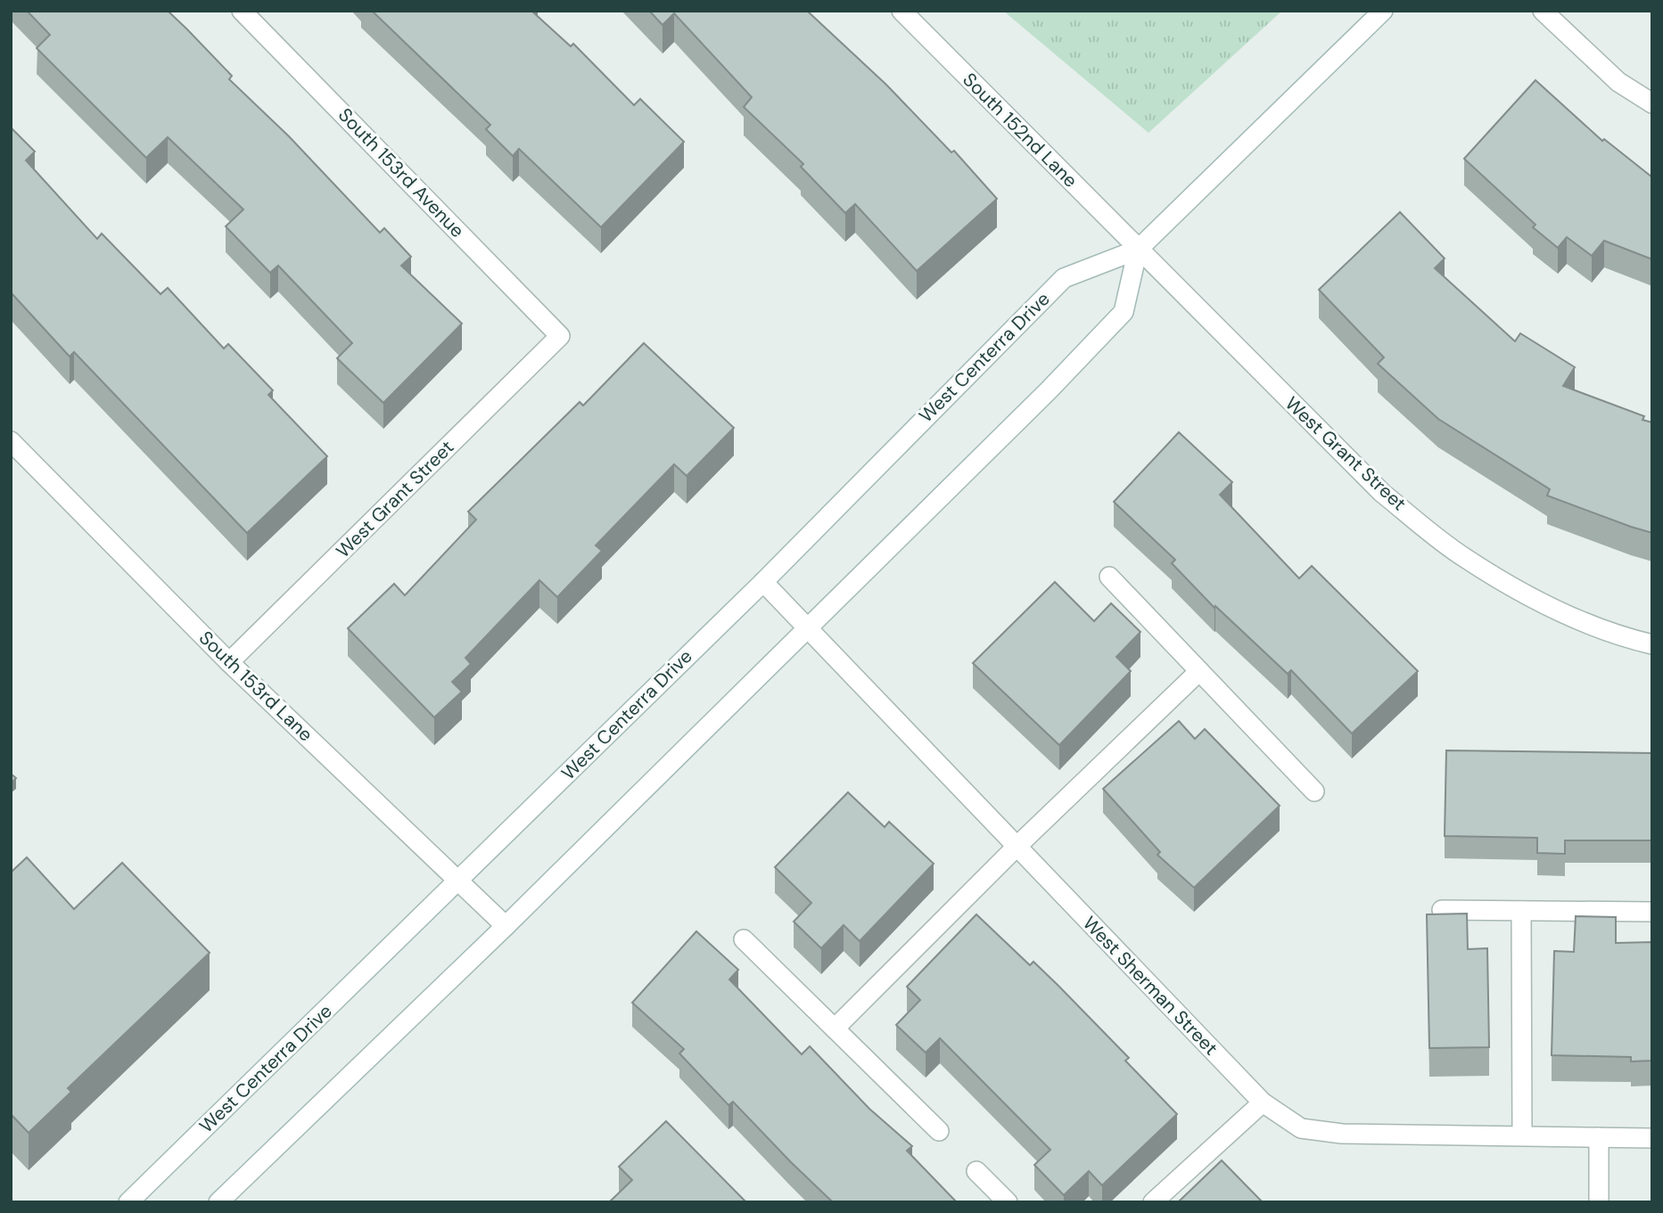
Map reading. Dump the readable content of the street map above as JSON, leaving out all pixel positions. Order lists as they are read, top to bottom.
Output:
{
  "streets": {
    "street": [
      "South 152nd Lane",
      "South 153rd Avenue",
      "West Centerra Drive",
      "West Grant Street",
      "South 153rd Lane",
      "West Sherman Street"
    ]
  },
  "crossings": [
    ["South 152nd Lane", "West Centerra Drive"],
    ["South 152nd Lane", "West Grant Street"],
    ["South 153rd Avenue", "West Grant Street"],
    ["West Centerra Drive", "West Grant Street"],
    ["West Centerra Drive", "South 153rd Lane"],
    ["West Centerra Drive", "West Sherman Street"],
    ["West Grant Street", "South 153rd Lane"]
  ]
}
